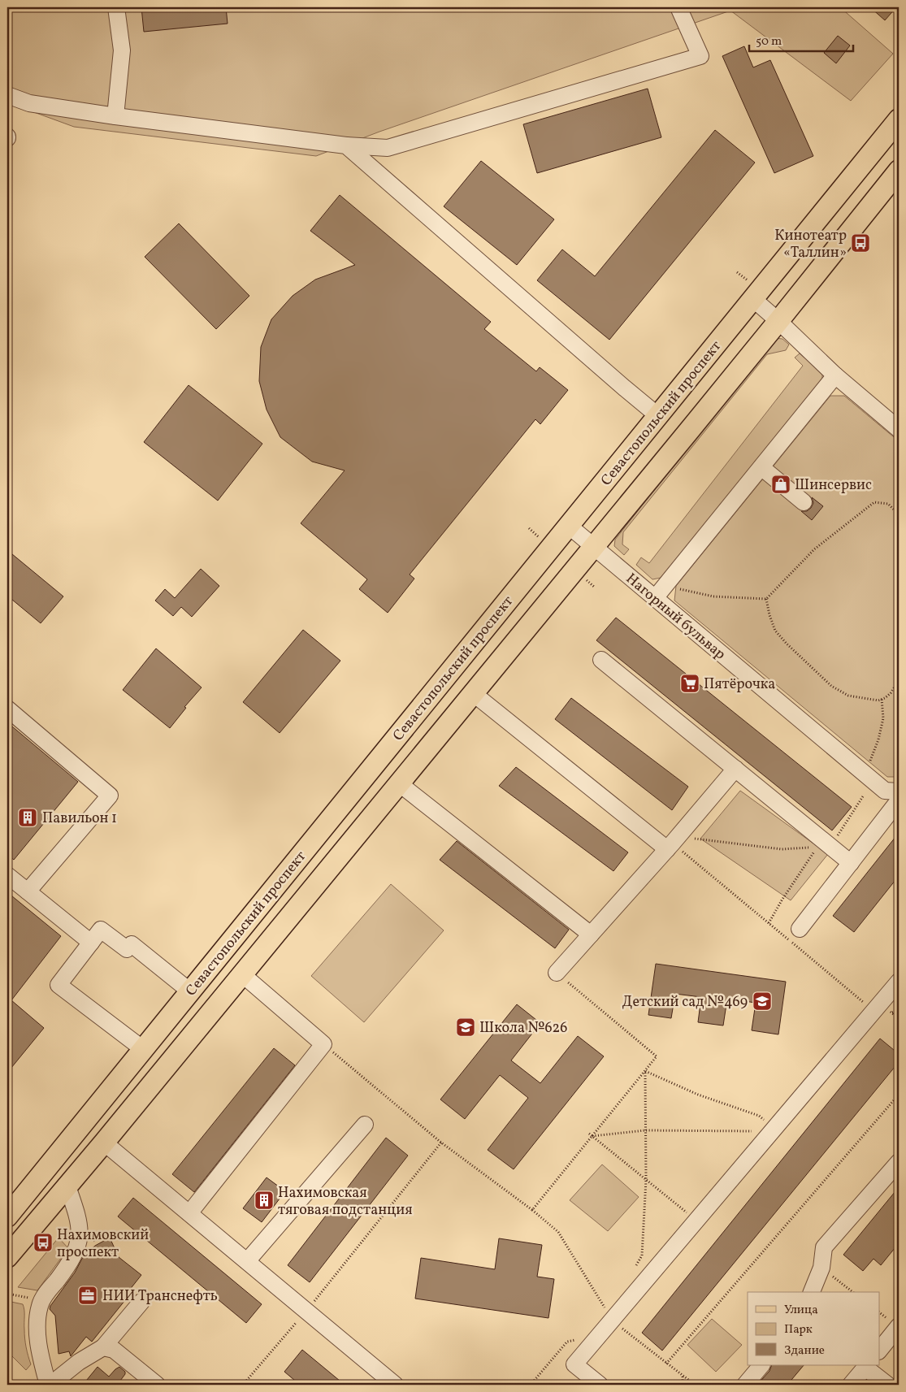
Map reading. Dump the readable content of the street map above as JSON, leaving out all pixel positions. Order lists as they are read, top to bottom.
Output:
{
  "streets": {
    "main road": ["Севастопольский проспект"],
    "street": ["Нагорный бульвар"]
  },
  "crossings": [
    ["Севастопольский проспект", "Нагорный бульвар"]
  ],
  "places": {
    "bus stop": ["Кинотеатр «Таллин»", "Нахимовский проспект"],
    "shop": ["Шинсервис"],
    "supermarket": ["Пятёрочка"],
    "building": ["Павильон 1", "Нахимовская тяговая подстанция"],
    "school or university": ["Детский сад №469", "Школа №626"],
    "office": ["НИИ Транснефть"]
  },
  "legend": ["Улица", "Парк", "Здание"],
  "scale_bar": "50 m"
}
